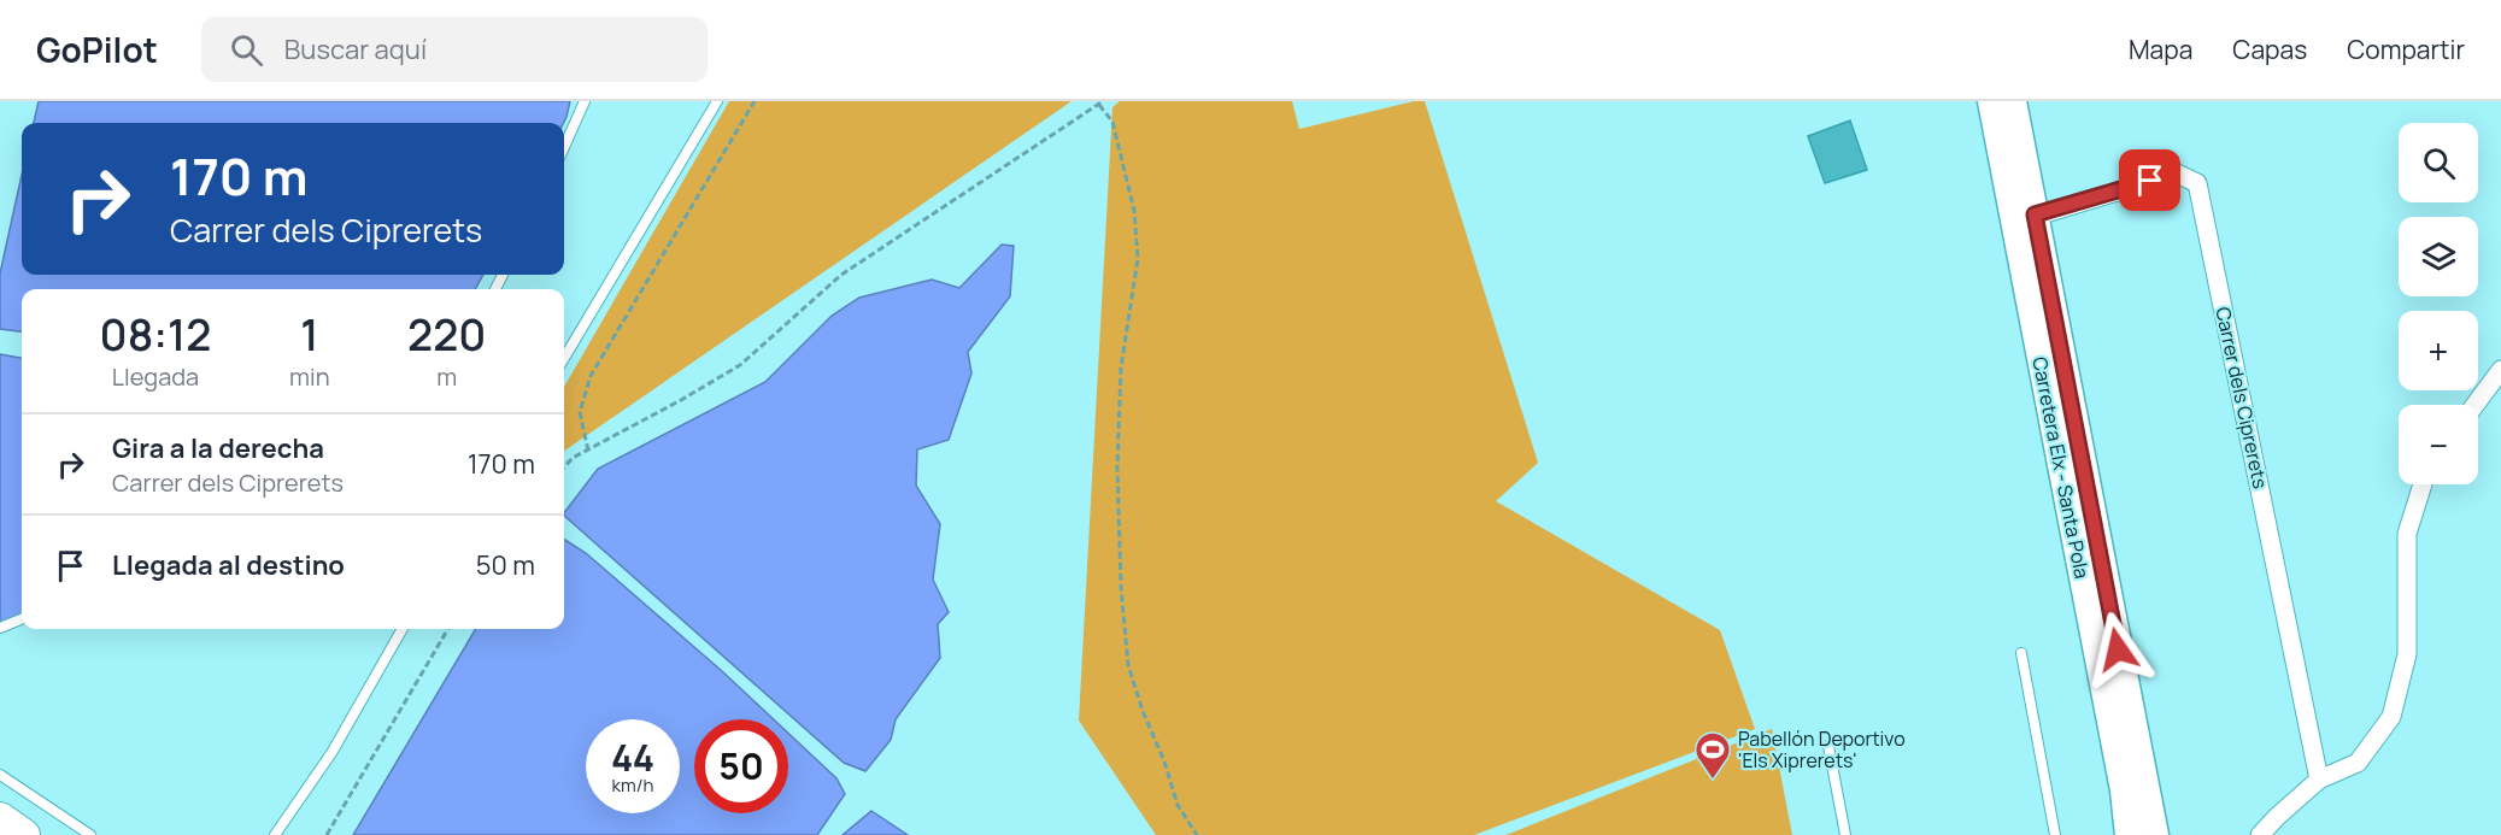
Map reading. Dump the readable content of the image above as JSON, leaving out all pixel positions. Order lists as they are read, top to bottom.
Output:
{
  "streets": {
    "main road": ["Carretera Elx - Santa Pola"],
    "street": ["Carrer dels Ciprerets"]
  },
  "crossings": [
    ["Carrer dels Ciprerets", "Carretera Elx - Santa Pola"]
  ],
  "places": {
    "sports": ["Pabellón Deportivo 'Els Xiprerets'"]
  },
  "page": {
    "header": "GoPilot",
    "search": "Buscar aquí",
    "nav": ["Mapa", "Capas", "Compartir"],
    "map_buttons": ["+", "−"],
    "turn": ["170 m", "Carrer dels Ciprerets"],
    "eta": [
      "08:12",
      "Llegada",
      "1",
      "min",
      "220",
      "m"
    ],
    "list": [
      {
        "name": "Gira a la derecha",
        "note": "Carrer dels Ciprerets",
        "value": "170 m"
      },
      {
        "name": "Llegada al destino",
        "value": "50 m"
      }
    ],
    "speed": "44 km/h",
    "limit": "50"
  }
}
